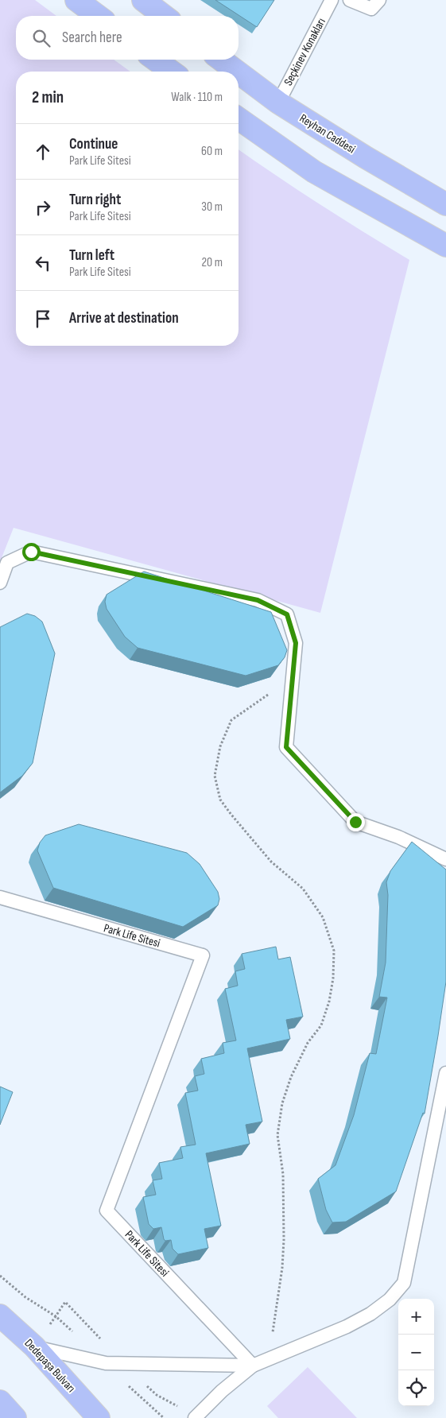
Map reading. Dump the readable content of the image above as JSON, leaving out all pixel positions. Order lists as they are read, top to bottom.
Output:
{
  "streets": {
    "main road": ["Reyhan Caddesi", "Dedepaşa Bulvarı"],
    "lane": ["Seçkinev Konakları", "Park Life Sitesi"]
  },
  "crossings": [
    ["Seçkinev Konakları", "Reyhan Caddesi"]
  ],
  "page": {
    "search": "Search here",
    "heading": ["2 min", "Walk · 110 m"],
    "list": [
      ["Continue", "Park Life Sitesi", "60 m"],
      ["Turn right", "Park Life Sitesi", "30 m"],
      ["Turn left", "Park Life Sitesi", "20 m"],
      "Arrive at destination"
    ],
    "map_buttons": ["+", "−"]
  }
}
